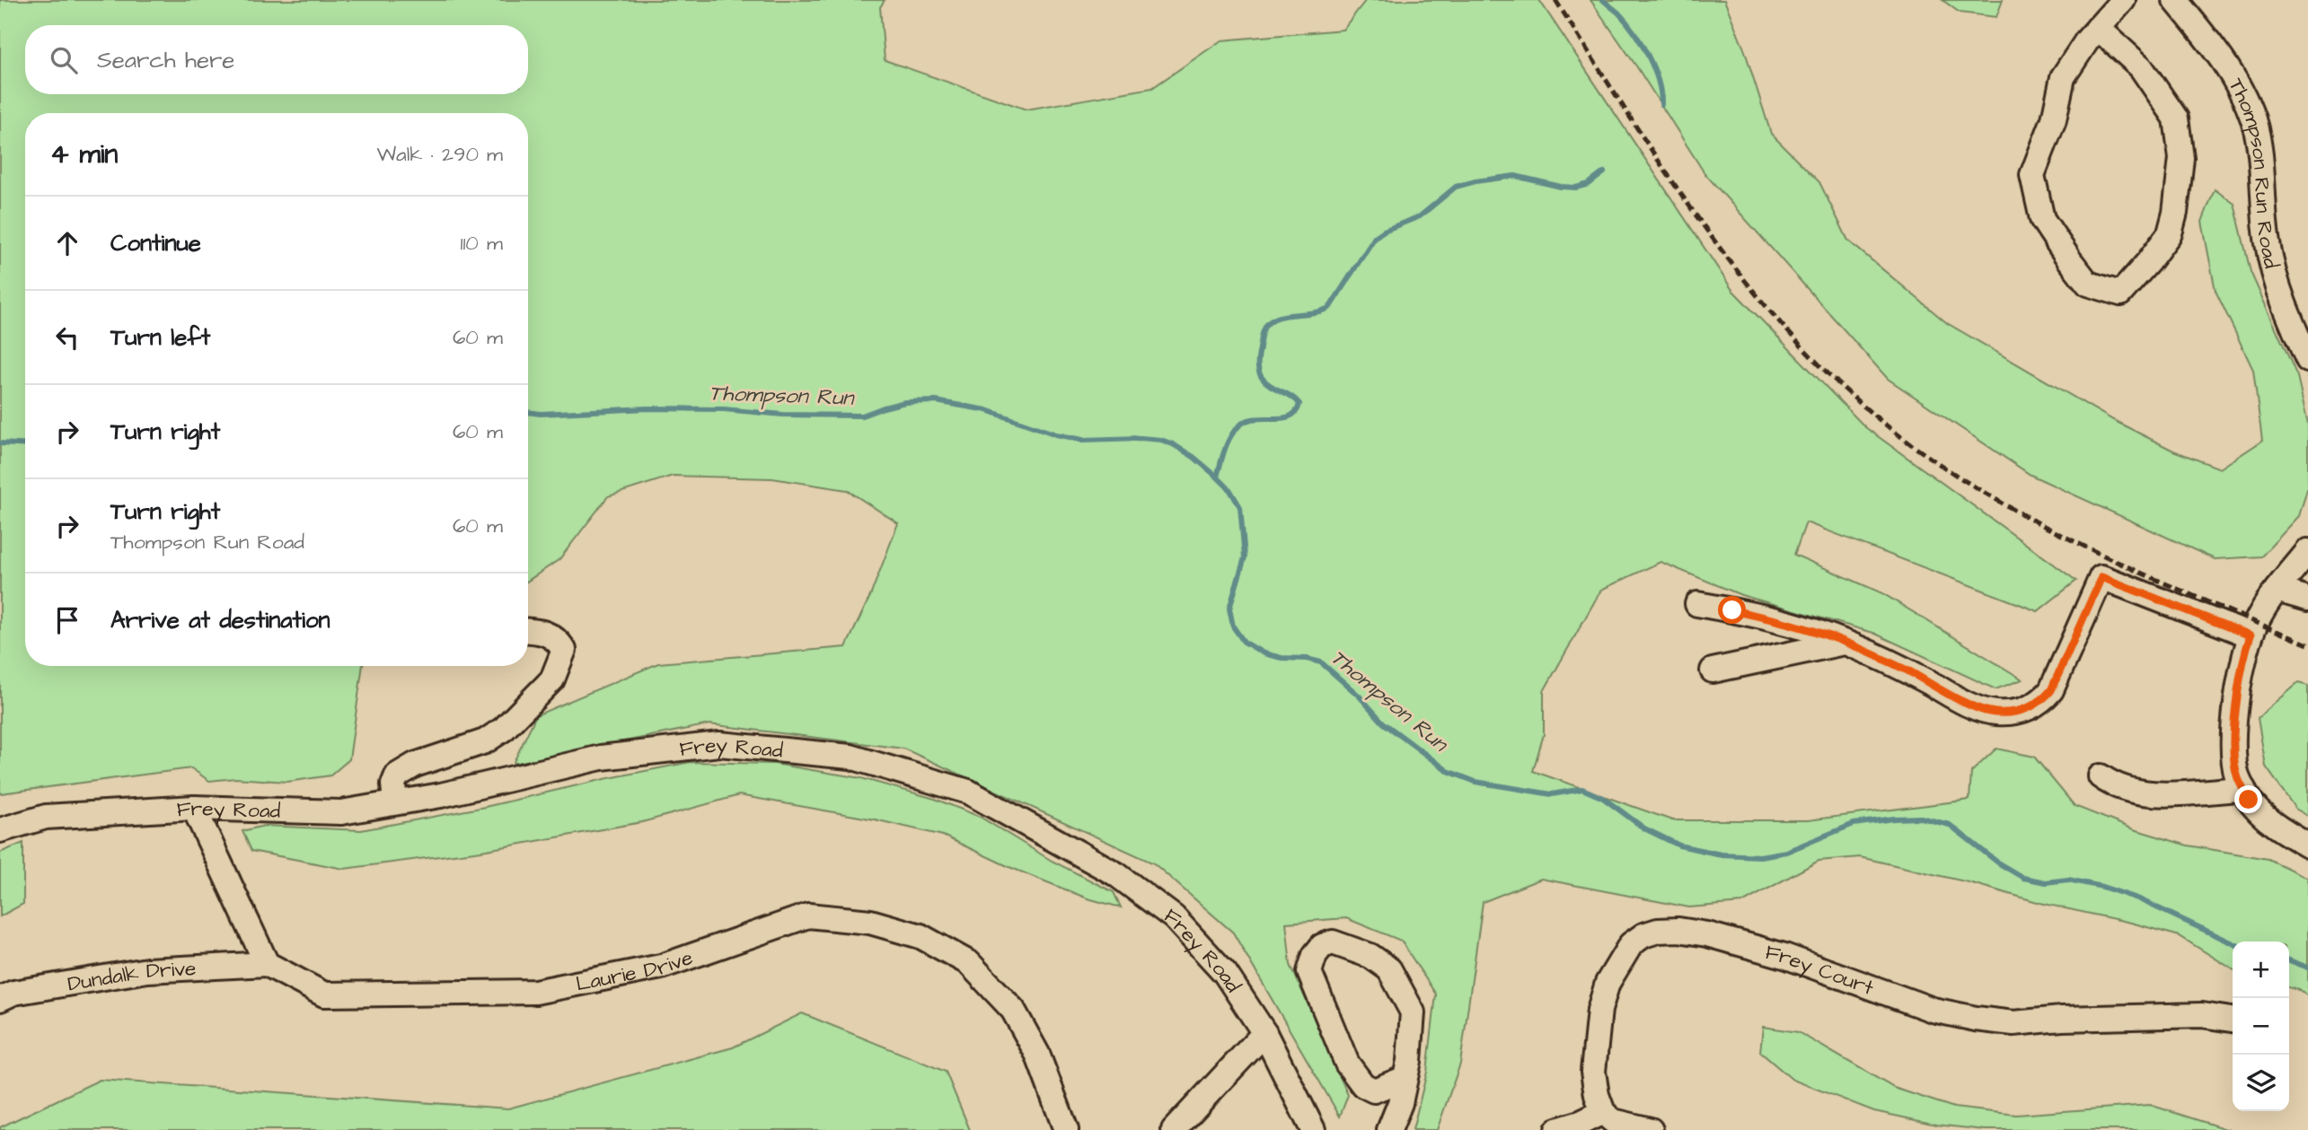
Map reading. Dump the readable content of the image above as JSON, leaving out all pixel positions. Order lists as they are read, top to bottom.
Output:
{
  "streets": {
    "street": [
      "Thompson Run Road",
      "Frey Road",
      "Laurie Drive",
      "Frey Court",
      "Dundalk Drive"
    ]
  },
  "crossings": [
    ["Laurie Drive", "Dundalk Drive"]
  ],
  "water": ["Thompson Run"],
  "page": {
    "search": "Search here",
    "heading": ["4 min", "Walk · 290 m"],
    "list": [
      ["Continue", "110 m"],
      ["Turn left", "60 m"],
      ["Turn right", "60 m"],
      ["Turn right", "Thompson Run Road", "60 m"],
      "Arrive at destination"
    ],
    "map_buttons": ["+", "−"]
  }
}
